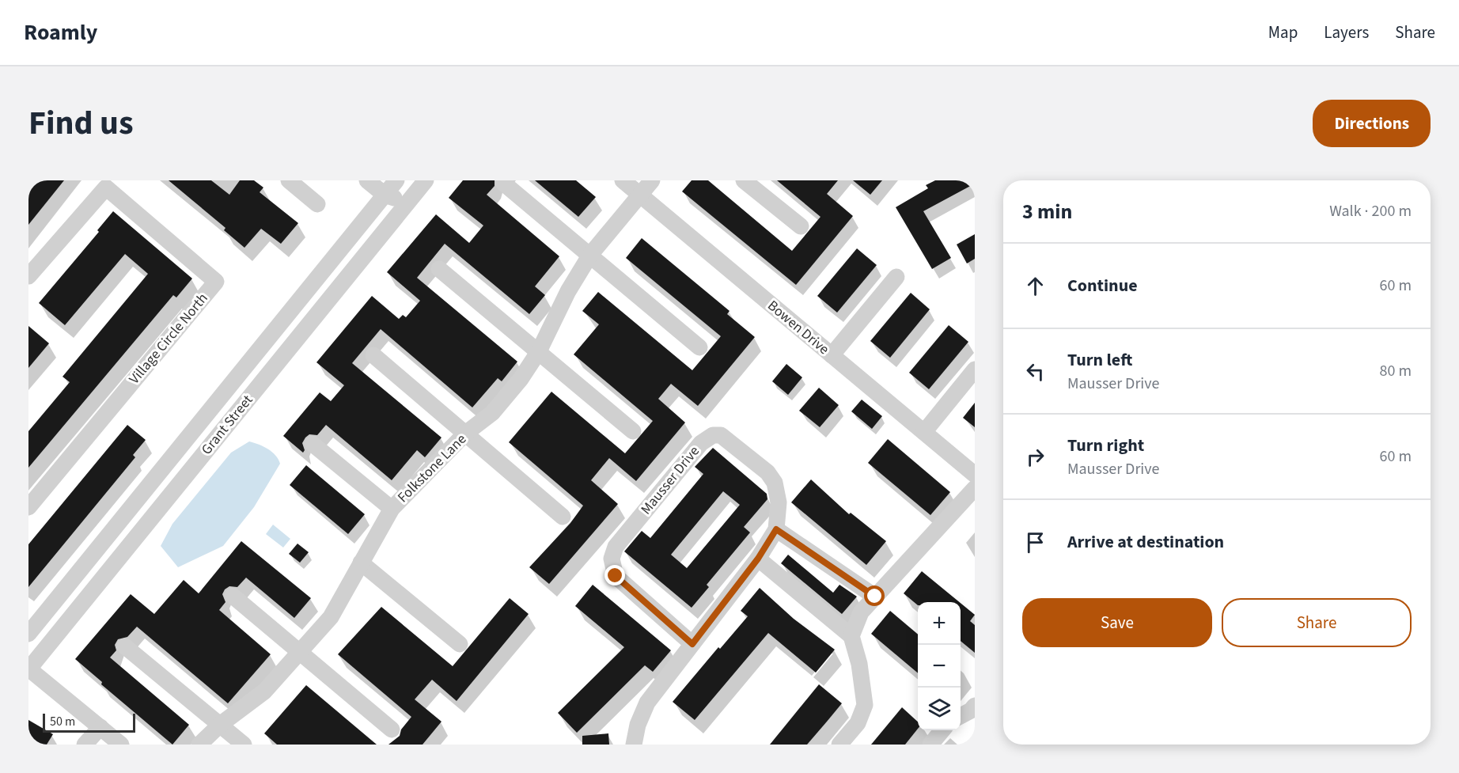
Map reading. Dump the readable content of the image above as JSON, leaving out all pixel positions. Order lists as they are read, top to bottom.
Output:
{
  "streets": {
    "street": [
      "Bowen Drive",
      "Village Circle North",
      "Grant Street",
      "Folkstone Lane",
      "Mausser Drive"
    ]
  },
  "crossings": [
    ["Bowen Drive", "Folkstone Lane"]
  ],
  "scale_bar": "50 m",
  "page": {
    "header": "Roamly",
    "nav": ["Map", "Layers", "Share"],
    "title": "Find us",
    "buttons": [
      "Directions",
      ["Save", "Share"]
    ],
    "heading": ["3 min", "Walk · 200 m"],
    "list": [
      ["Continue", "60 m"],
      ["Turn left", "Mausser Drive", "80 m"],
      ["Turn right", "Mausser Drive", "60 m"],
      "Arrive at destination"
    ],
    "map_buttons": ["+", "−"],
    "scale": "50 m"
  }
}
